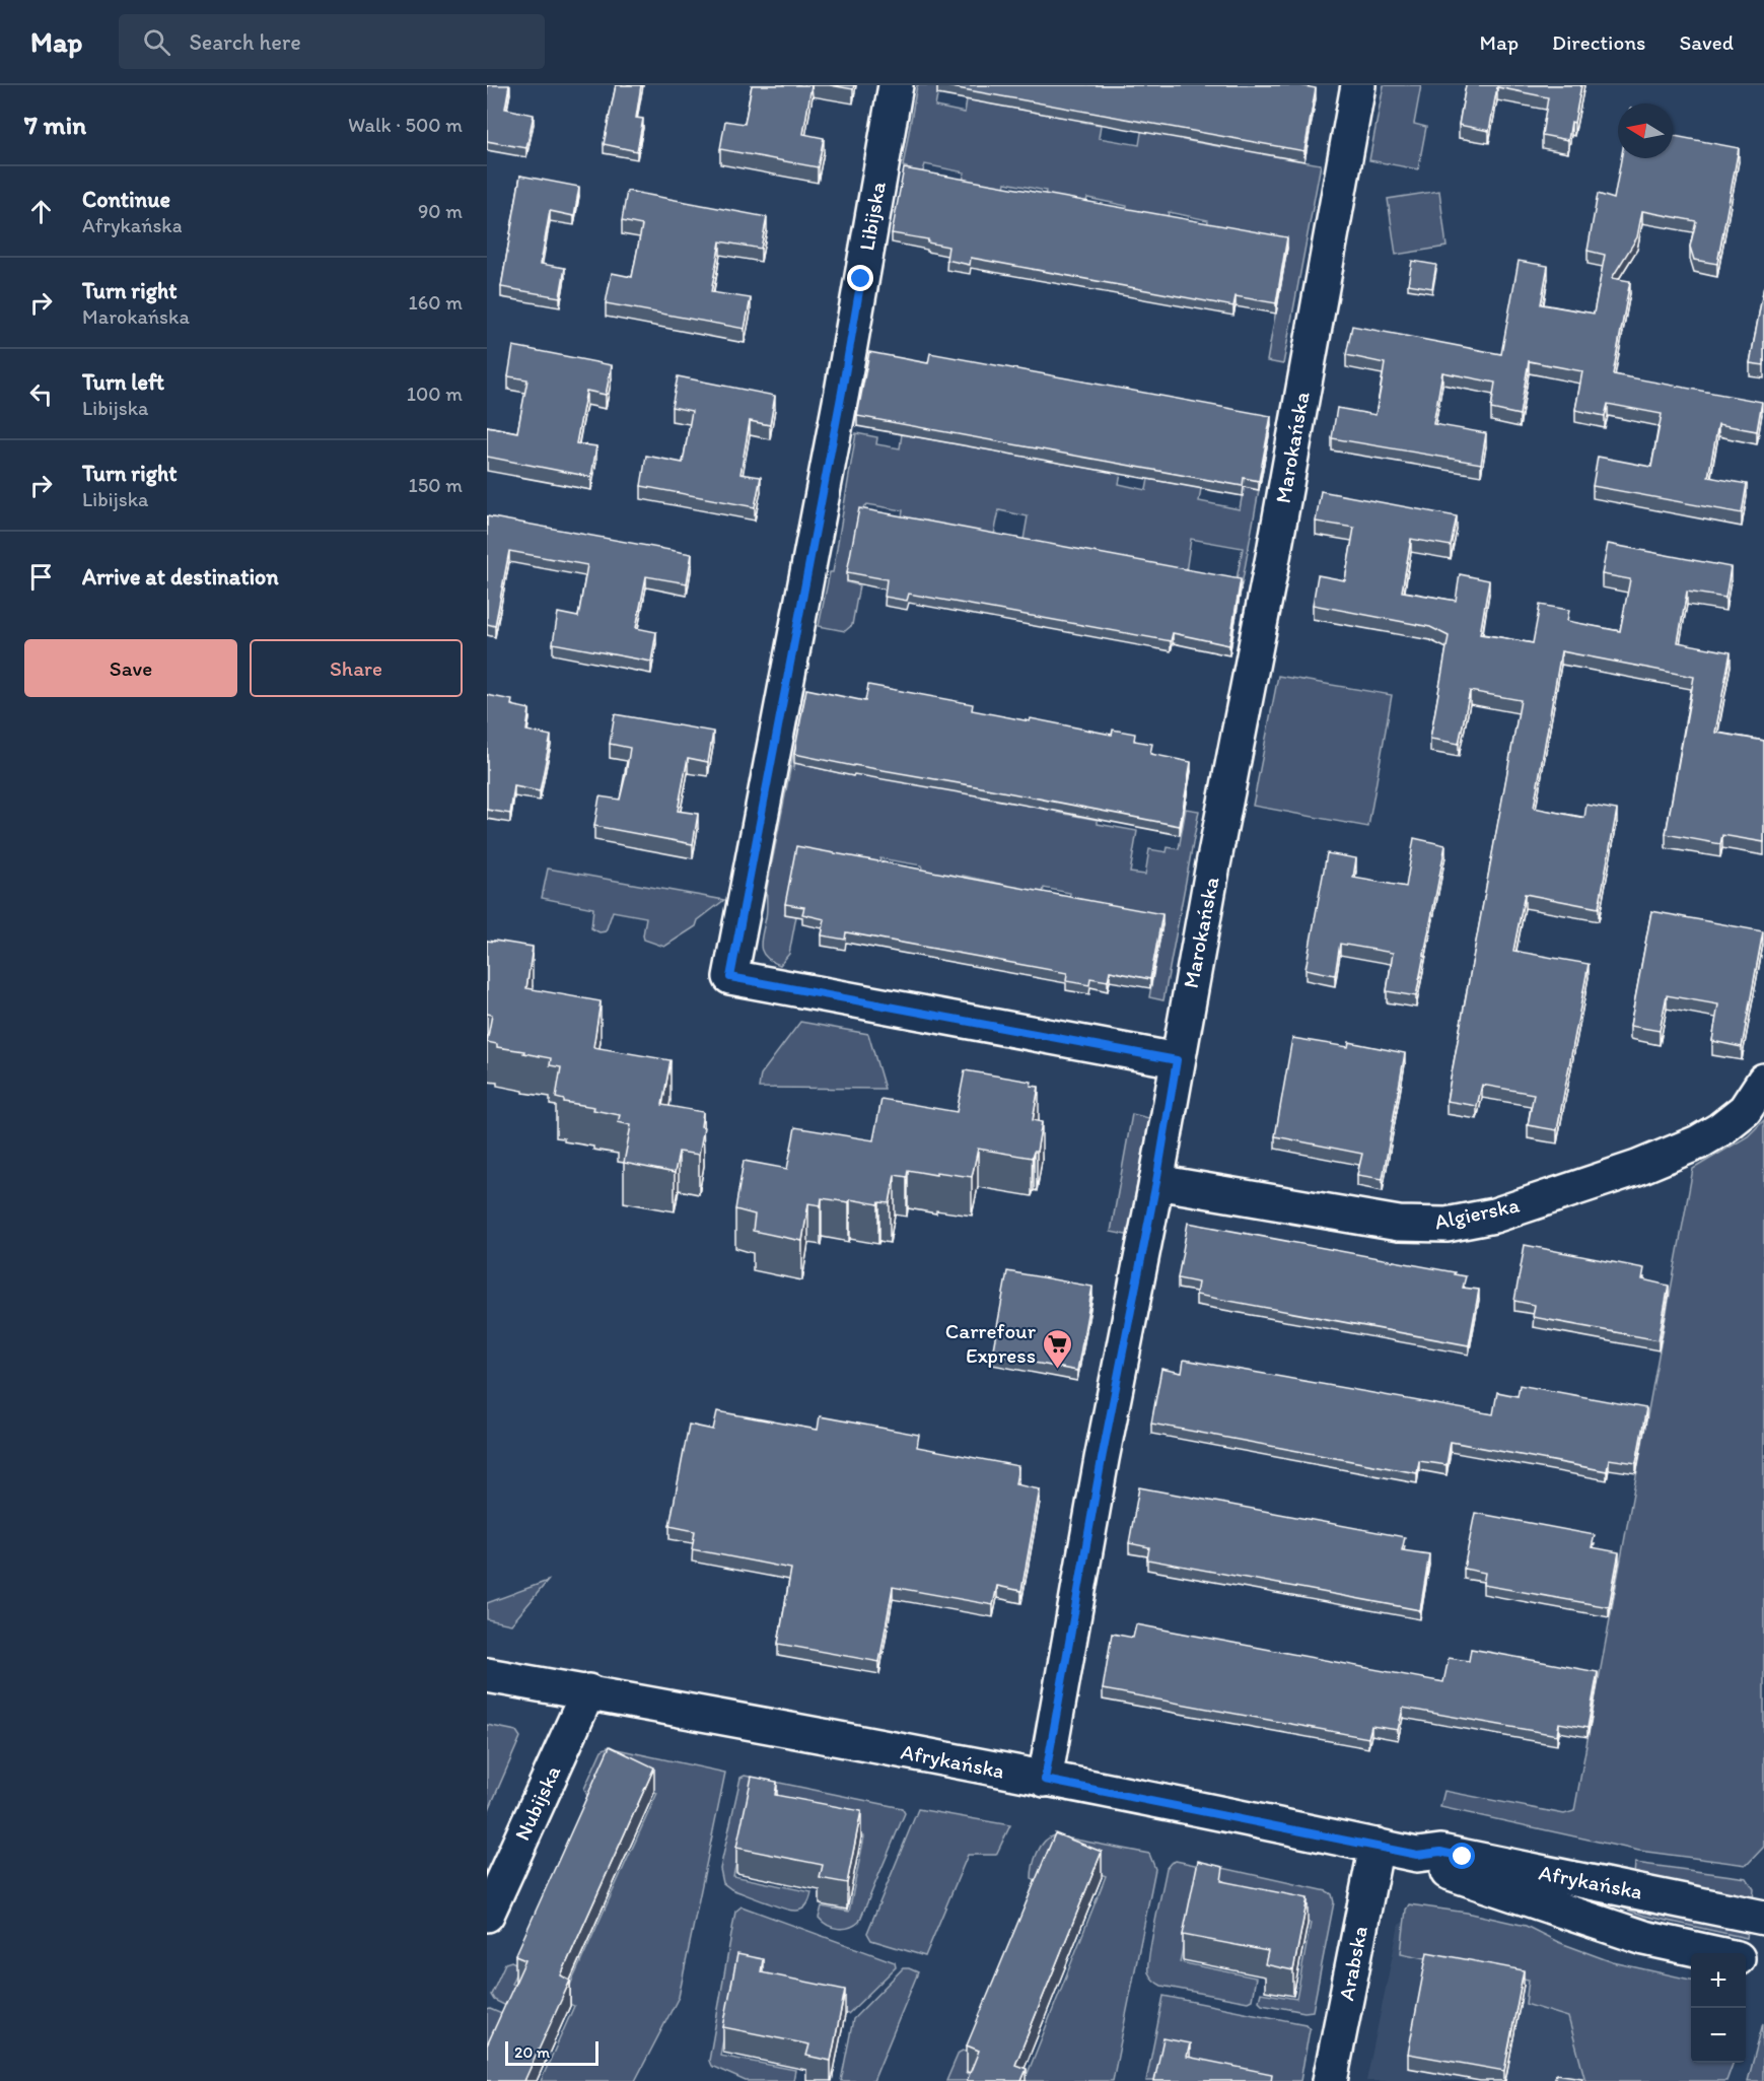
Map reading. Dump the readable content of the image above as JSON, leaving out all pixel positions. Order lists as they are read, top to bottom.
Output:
{
  "streets": {
    "street": [
      "Libijska",
      "Marokańska",
      "Algierska",
      "Afrykańska",
      "Nubijska",
      "Arabska"
    ]
  },
  "crossings": [
    ["Libijska", "Marokańska"],
    ["Marokańska", "Algierska"],
    ["Marokańska", "Afrykańska"],
    ["Afrykańska", "Nubijska"],
    ["Afrykańska", "Arabska"]
  ],
  "places": {
    "supermarket": ["Carrefour Express"]
  },
  "scale_bar": "20 m",
  "north": "left",
  "page": {
    "header": "Map",
    "search": "Search here",
    "nav": ["Map", "Directions", "Saved"],
    "heading": ["7 min", "Walk · 500 m"],
    "list": [
      ["Continue", "Afrykańska", "90 m"],
      ["Turn right", "Marokańska", "160 m"],
      ["Turn left", "Libijska", "100 m"],
      ["Turn right", "Libijska", "150 m"],
      "Arrive at destination"
    ],
    "buttons": ["Save", "Share"],
    "map_buttons": ["+", "−"],
    "scale": "20 m"
  }
}
